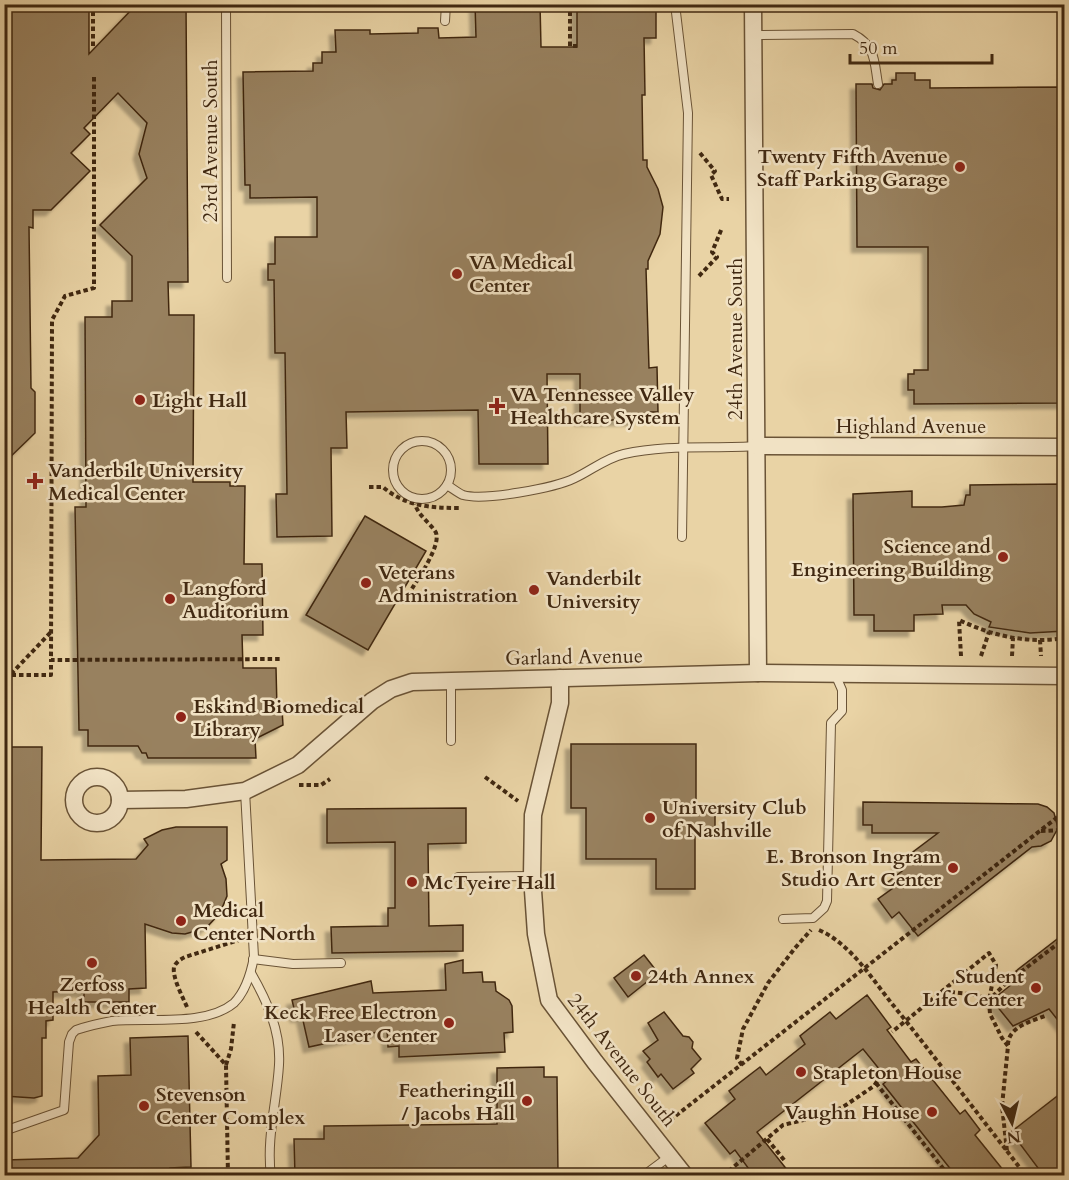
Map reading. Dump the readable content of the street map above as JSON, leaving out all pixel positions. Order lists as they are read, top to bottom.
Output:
{
  "streets": {
    "street": ["24th Avenue South", "Highland Avenue", "Garland Avenue"],
    "lane": ["23rd Avenue South"]
  },
  "crossings": [
    ["24th Avenue South", "Highland Avenue"],
    ["24th Avenue South", "Garland Avenue"]
  ],
  "places": {
    "other": [
      "Twenty Fifth Avenue Staff Parking Garage",
      "VA Medical Center",
      "Light Hall",
      "Science and Engineering Building",
      "Veterans Administration",
      "Vanderbilt University",
      "Langford Auditorium",
      "Eskind Biomedical Library",
      "University Club of Nashville",
      "E. Bronson Ingram Studio Art Center",
      "McTyeire Hall",
      "Medical Center North",
      "Zerfoss Health Center",
      "24th Annex",
      "Student Life Center",
      "Keck Free Electron Laser Center",
      "Stapleton House",
      "Featheringill / Jacobs Hall",
      "Stevenson Center Complex",
      "Vaughn House"
    ],
    "health": ["VA Tennessee Valley Healthcare System", "Vanderbilt University Medical Center"]
  },
  "scale_bar": "50 m",
  "north": "bottom"
}
